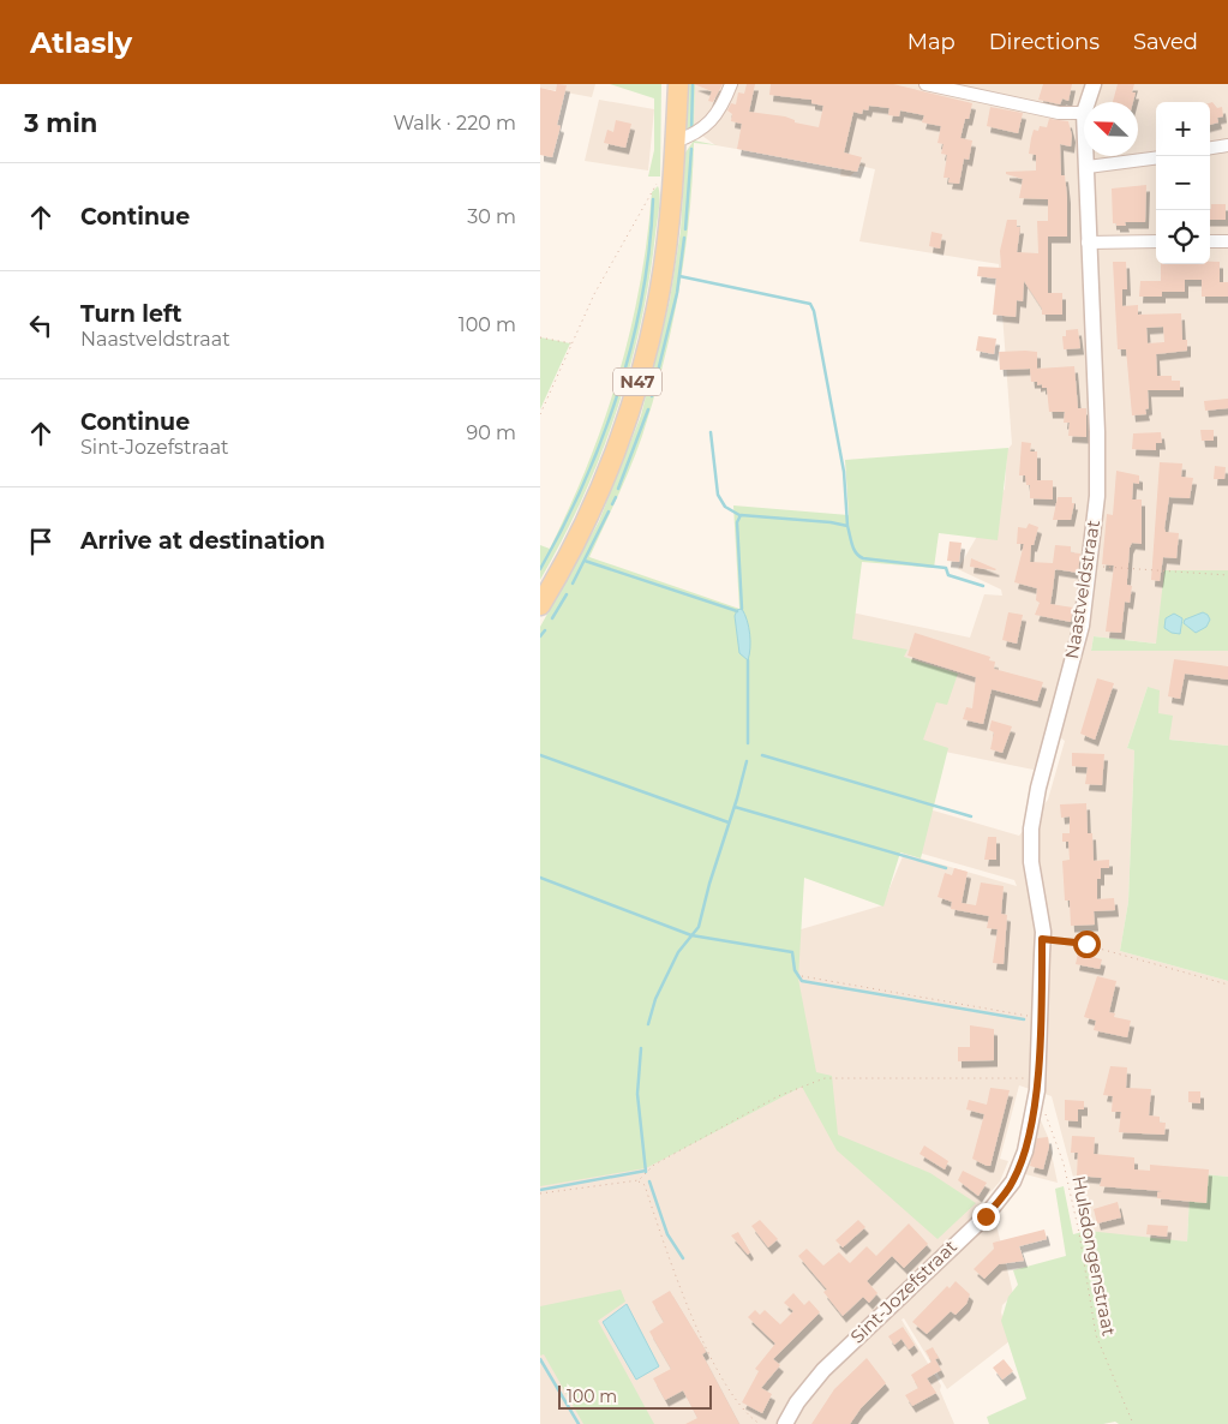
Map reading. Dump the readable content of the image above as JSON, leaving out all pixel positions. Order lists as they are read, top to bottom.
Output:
{
  "streets": {
    "main road": ["N47"],
    "street": ["Naastveldstraat", "Sint-Jozefstraat"],
    "path": ["Hulsdongenstraat"]
  },
  "crossings": [
    ["Naastveldstraat", "Sint-Jozefstraat"]
  ],
  "scale_bar": "100 m",
  "north": "top left",
  "page": {
    "header": "Atlasly",
    "nav": ["Map", "Directions", "Saved"],
    "heading": ["3 min", "Walk · 220 m"],
    "map_buttons": ["+", "−"],
    "list": [
      ["Continue", "30 m"],
      ["Turn left", "Naastveldstraat", "100 m"],
      ["Continue", "Sint-Jozefstraat", "90 m"],
      "Arrive at destination"
    ],
    "scale": "100 m"
  }
}
